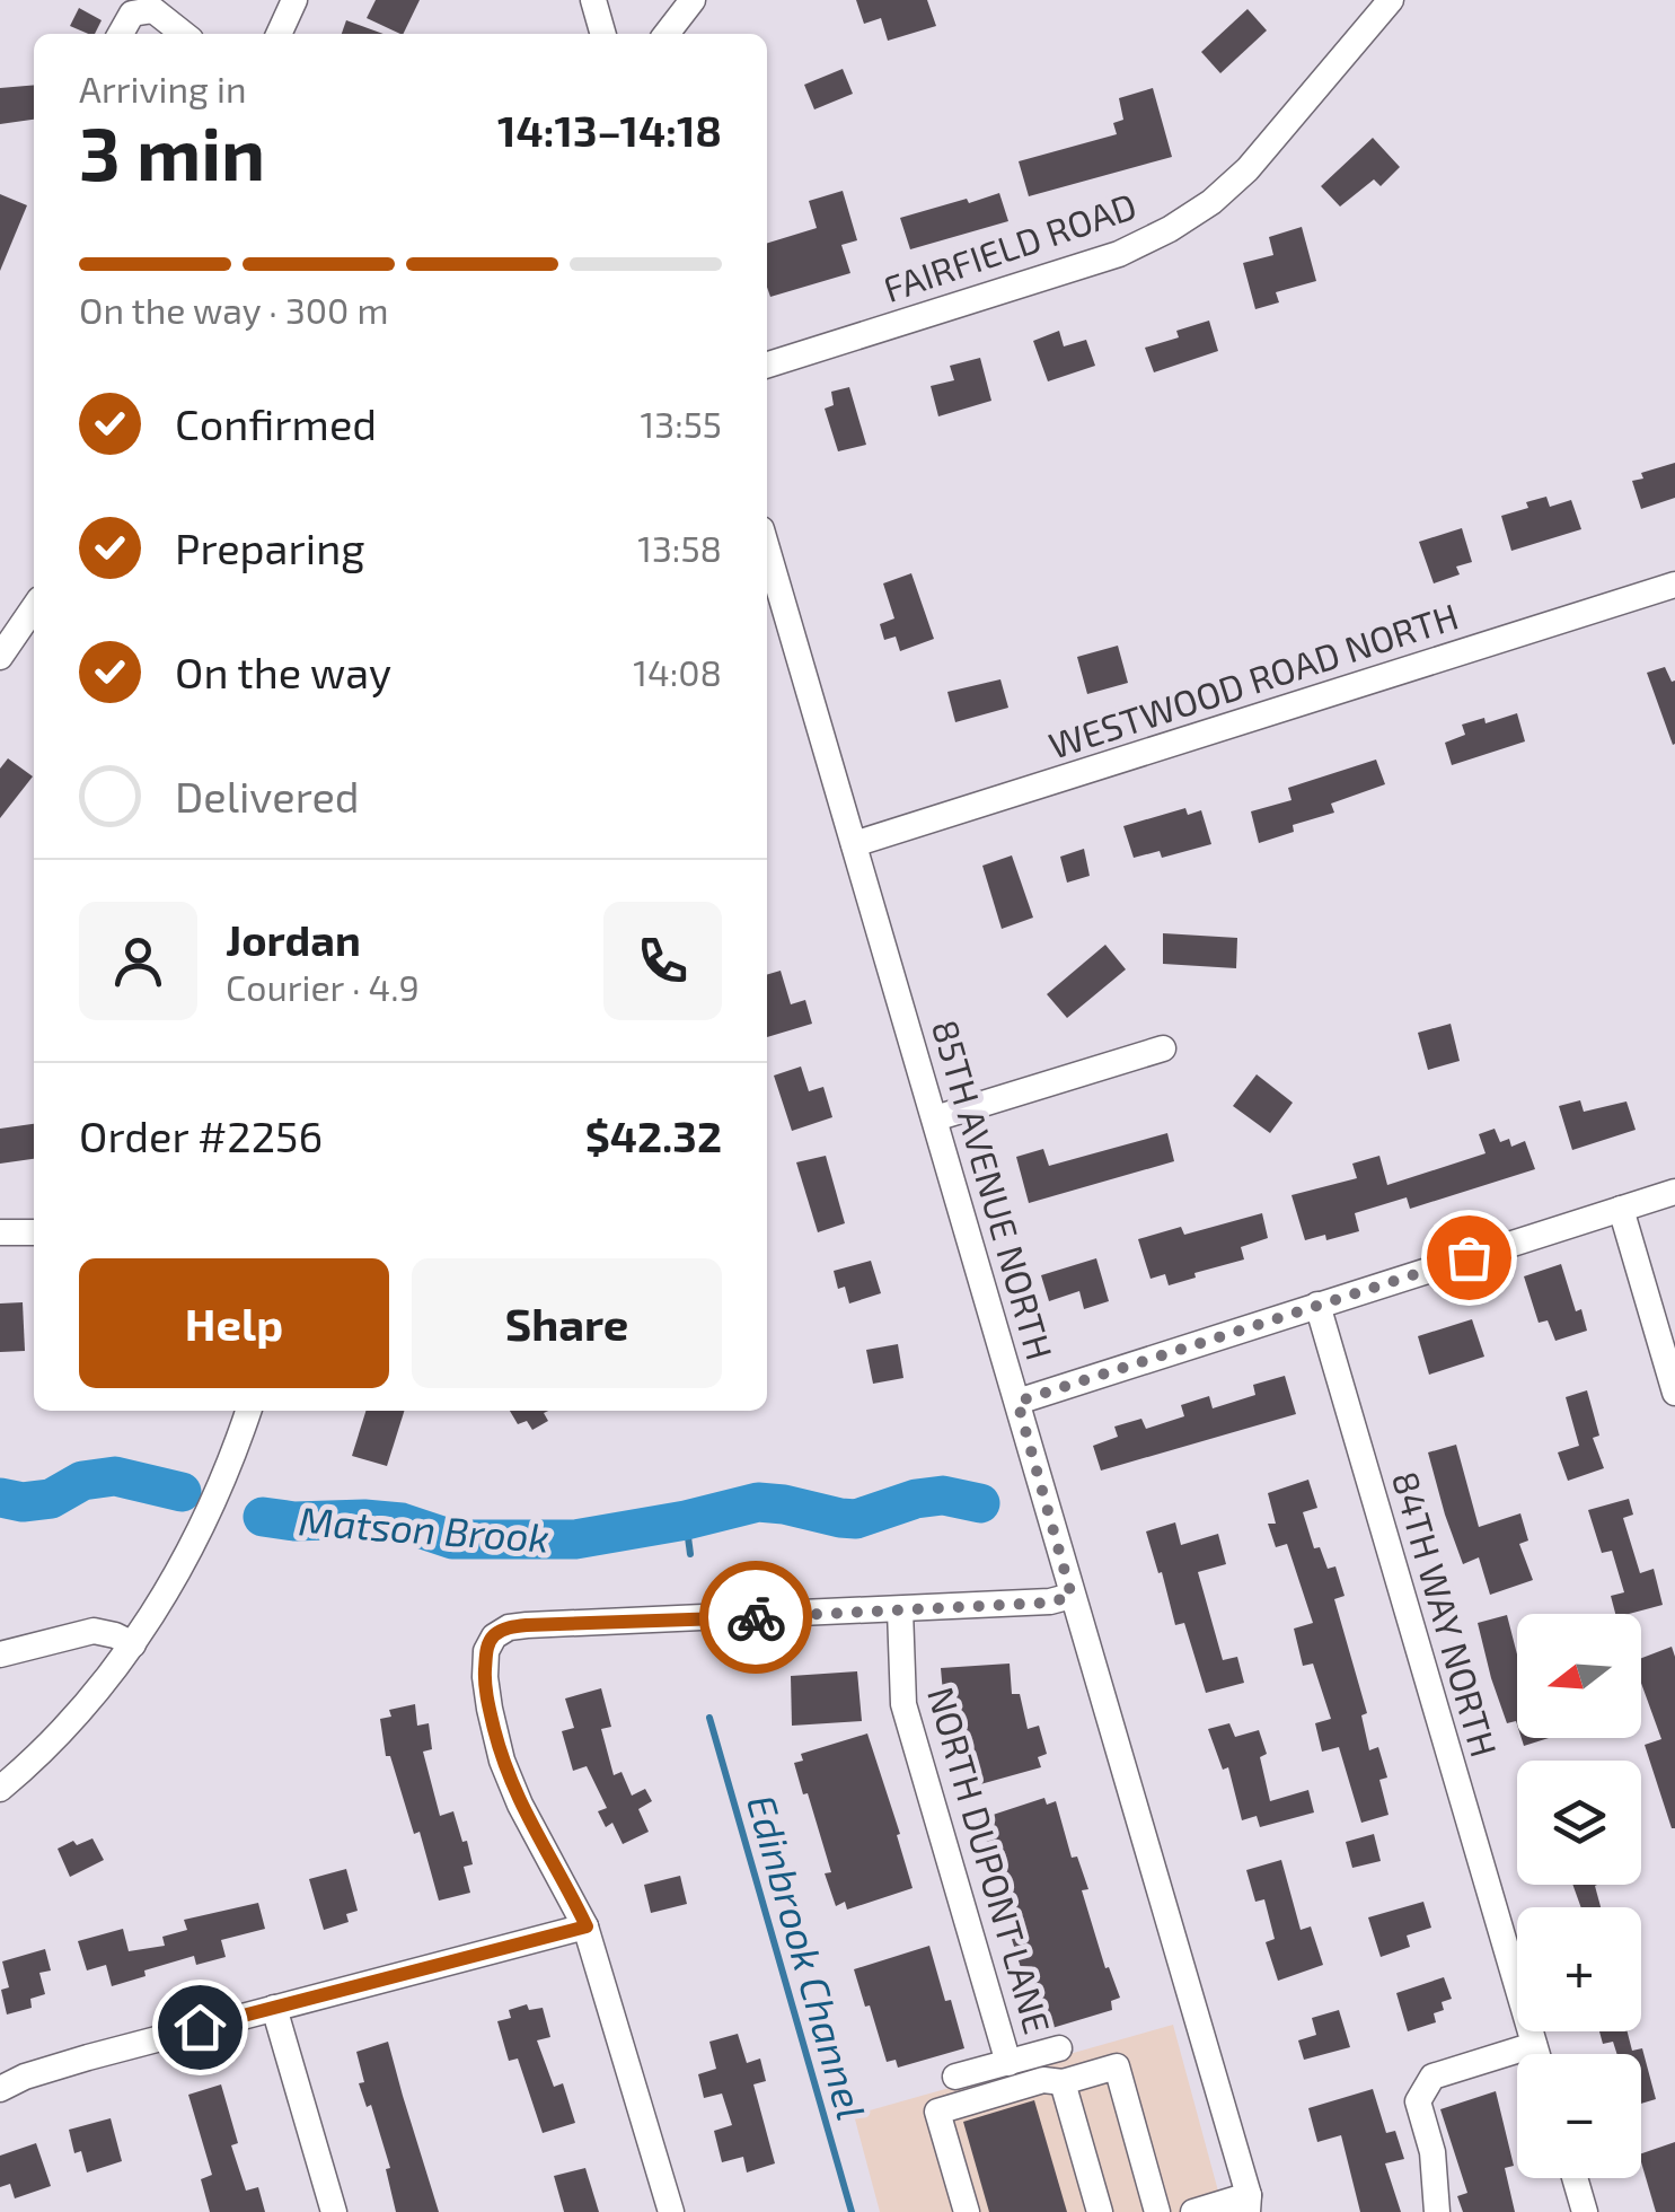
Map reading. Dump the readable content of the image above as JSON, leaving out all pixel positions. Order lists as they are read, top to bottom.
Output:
{
  "streets": {
    "street": [
      "FAIRFIELD ROAD",
      "WESTWOOD ROAD NORTH",
      "85TH AVENUE NORTH",
      "84TH WAY NORTH",
      "NORTH DUPONT LANE"
    ]
  },
  "crossings": [
    ["WESTWOOD ROAD NORTH", "85TH AVENUE NORTH"]
  ],
  "water": ["Matson Brook", "Edinbrook Channel"],
  "north": "left",
  "page": {
    "heading": ["3 min", "Arriving in", "14:13–14:18"],
    "panel": [
      "Jordan",
      "Courier · 4.9",
      "Order #2256",
      "$42.32"
    ],
    "bar": "On the way · 300 m",
    "list": [
      ["Confirmed", "13:55"],
      ["Preparing", "13:58"],
      ["On the way", "14:08"],
      "Delivered"
    ],
    "buttons": ["Help", "Share"],
    "map_buttons": ["+", "−"]
  }
}
